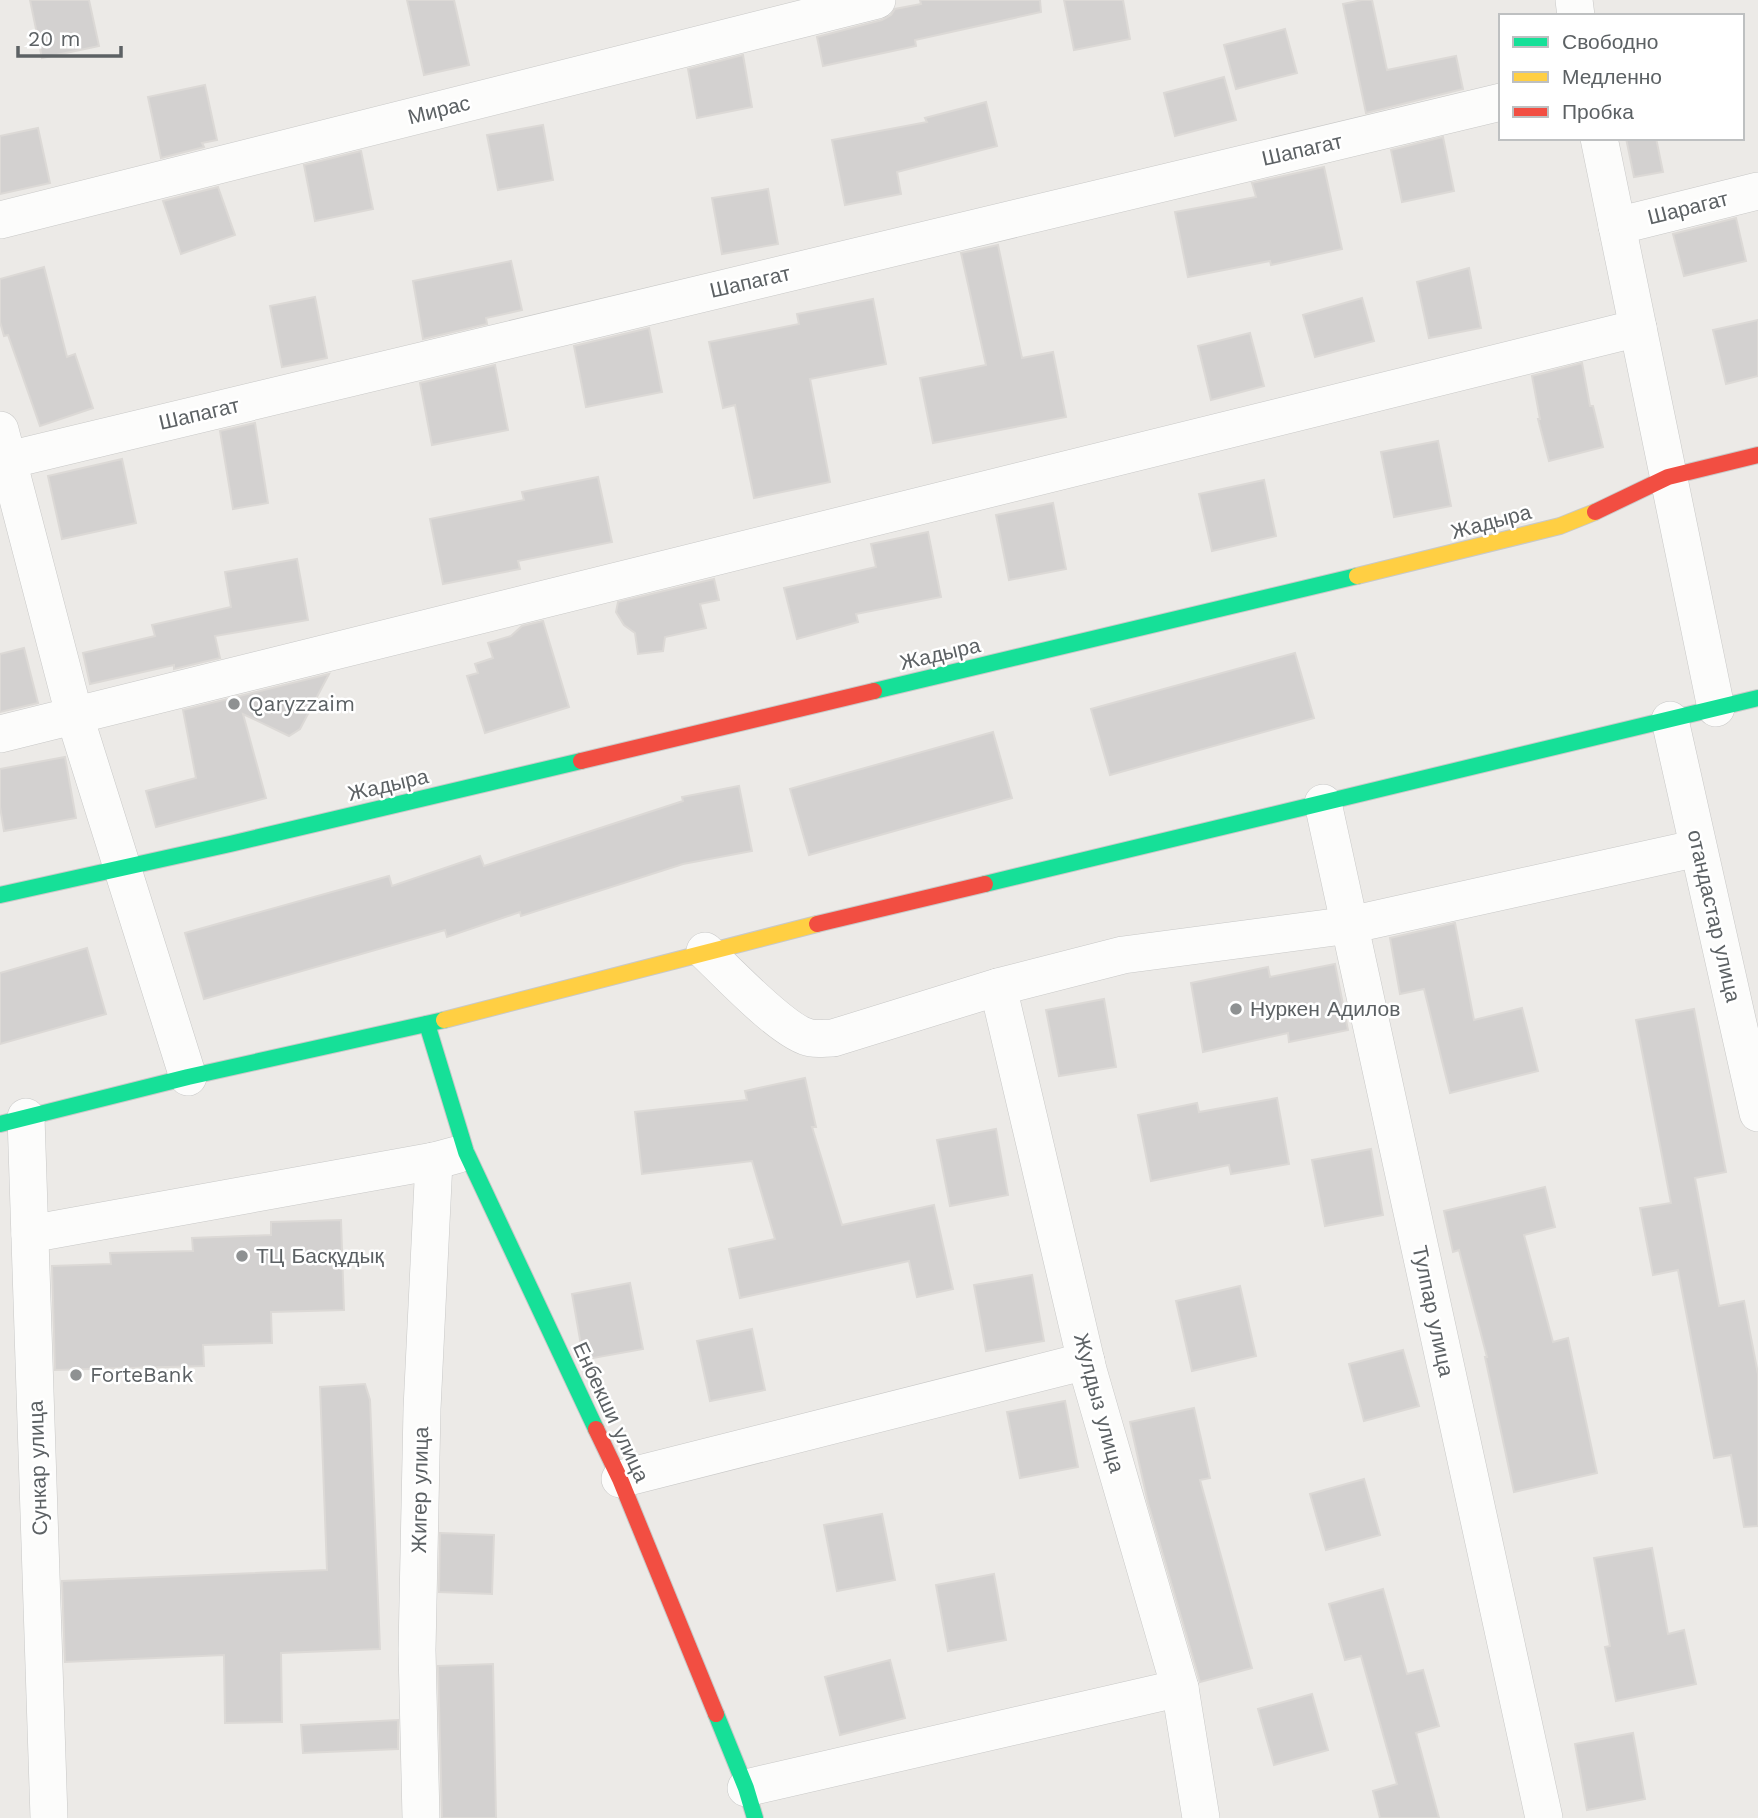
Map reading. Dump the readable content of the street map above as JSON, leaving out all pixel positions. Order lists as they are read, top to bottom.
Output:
{
  "streets": {
    "street": [
      "Мирас",
      "Шапагат",
      "Шарагат",
      "Жадыра",
      "отандастар улица",
      "Тулпар улица",
      "Жулдыз улица",
      "Енбекши улица",
      "Сункар улица",
      "Жигер улица"
    ]
  },
  "crossings": [
    ["Енбекши улица", "Жигер улица"]
  ],
  "places": [
    "Qaryzzaim",
    "Нуркен Адилов",
    "ТЦ Басқұдық",
    "ForteBank"
  ],
  "legend": ["Свободно", "Медленно", "Пробка"],
  "scale_bar": "20 m"
}
